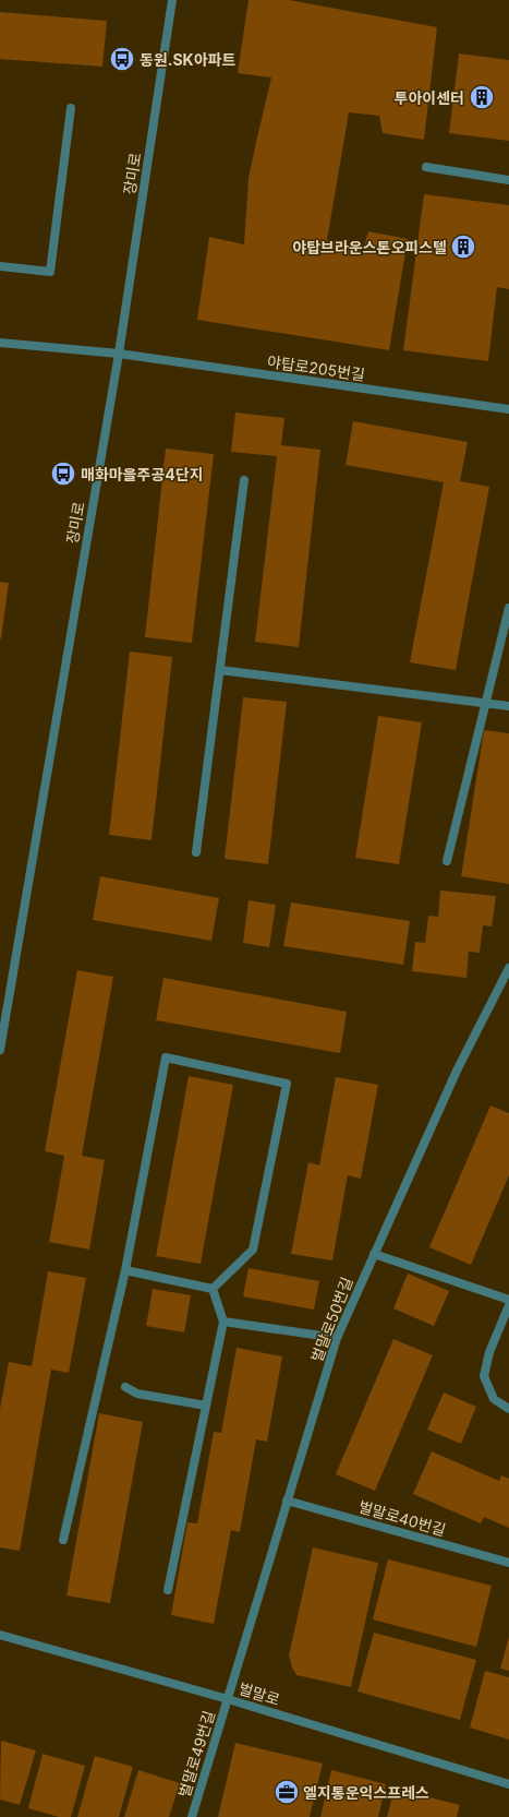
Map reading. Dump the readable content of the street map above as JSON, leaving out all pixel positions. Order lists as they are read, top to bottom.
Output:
{
  "streets": {
    "street": [
      "장미로",
      "야탑로205번길",
      "벌말로50번길",
      "벌말로40번길",
      "벌말로",
      "벌말로49번길"
    ]
  },
  "crossings": [
    ["장미로", "야탑로205번길"],
    ["벌말로50번길", "벌말로40번길"],
    ["벌말로50번길", "벌말로"],
    ["벌말로50번길", "벌말로49번길"],
    ["벌말로", "벌말로49번길"]
  ],
  "places": {
    "bus stop": ["동원.SK아파트", "매화마을주공4단지"],
    "building": ["투아이센터", "야탑브라운스톤오피스텔"],
    "office": ["엘지통운익스프레스"]
  }
}
